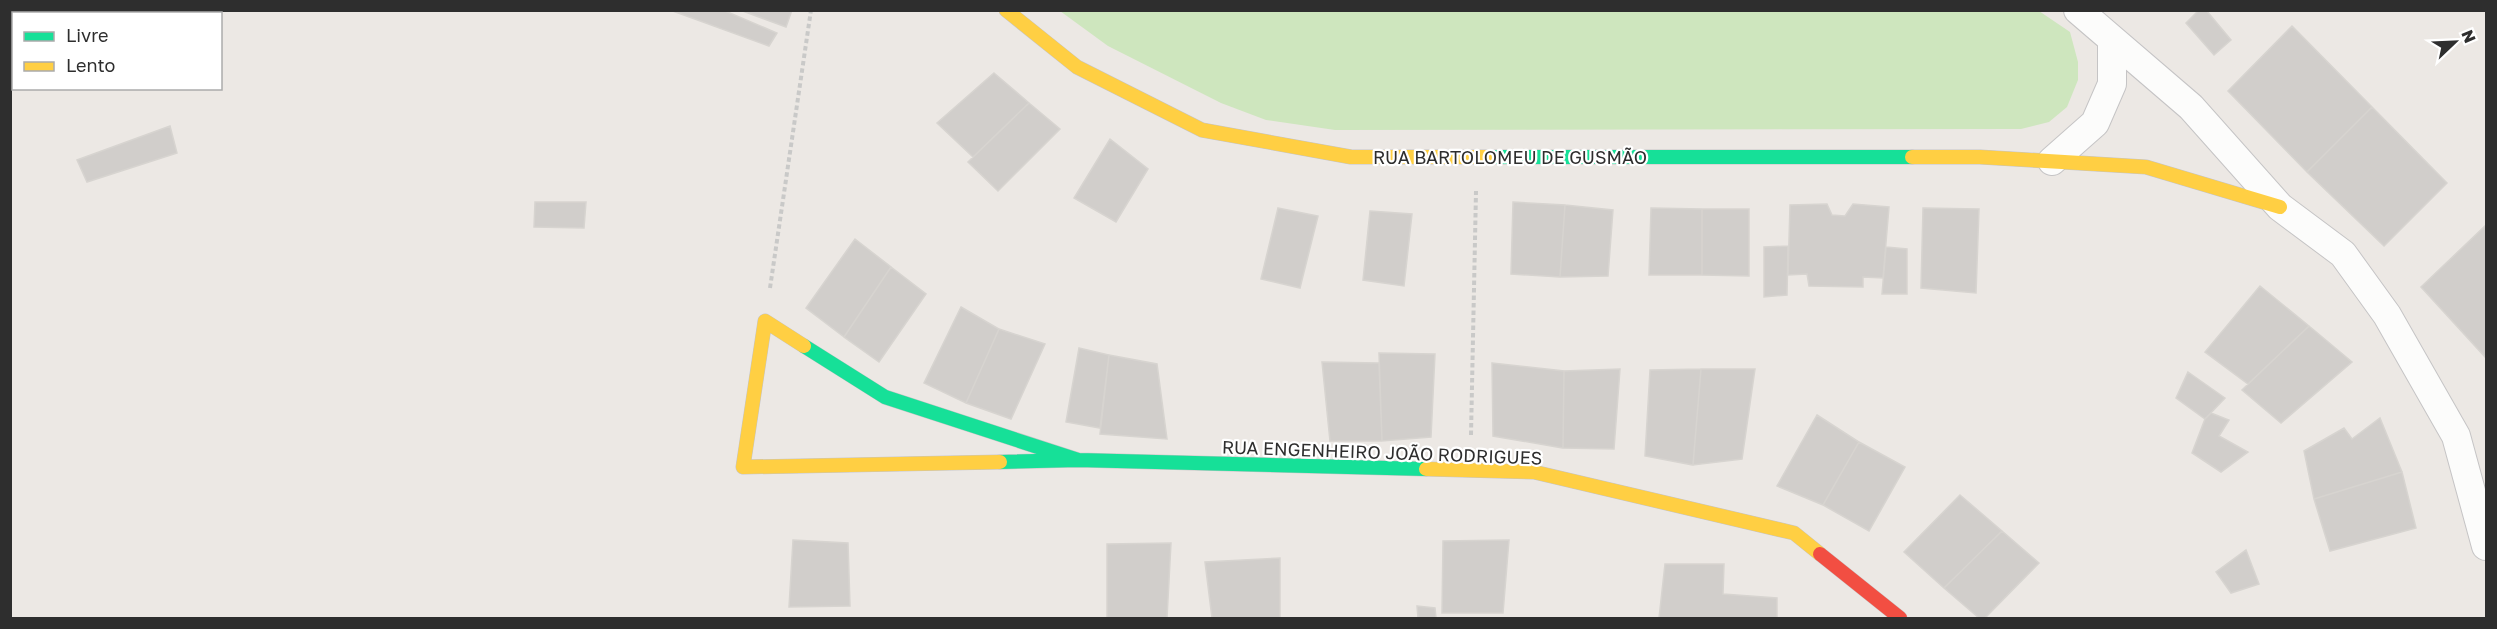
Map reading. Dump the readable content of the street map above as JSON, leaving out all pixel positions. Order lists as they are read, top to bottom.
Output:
{
  "streets": {
    "street": ["RUA BARTOLOMEU DE GUSMÃO", "RUA ENGENHEIRO JOÃO RODRIGUES"]
  },
  "legend": ["Livre", "Lento"],
  "north": "top right"
}
